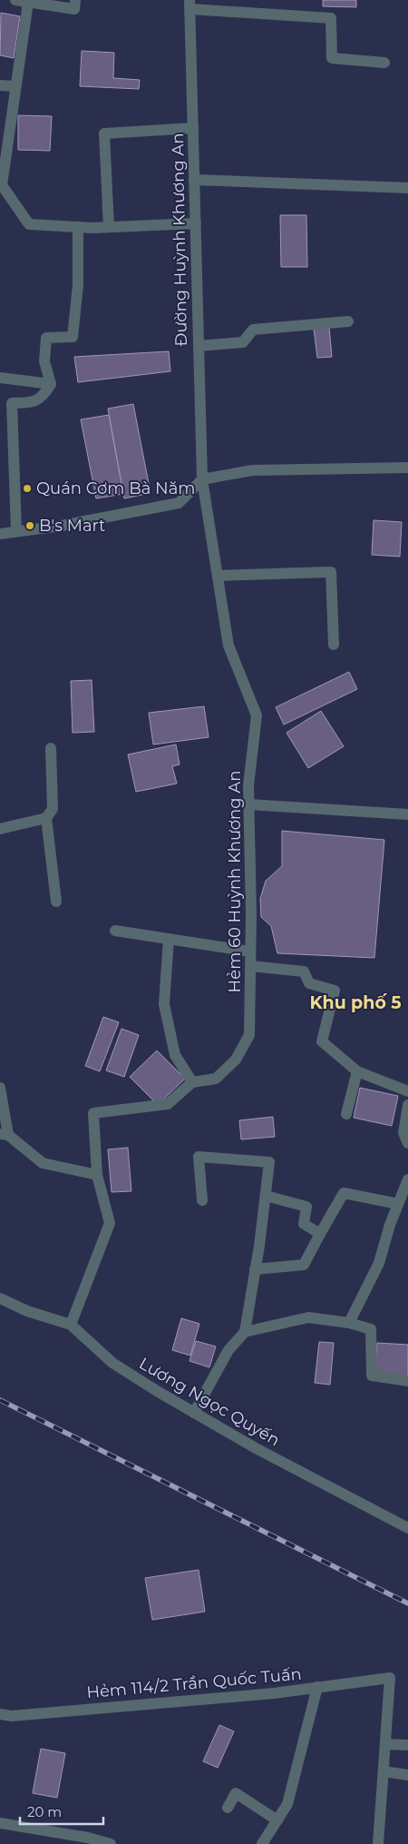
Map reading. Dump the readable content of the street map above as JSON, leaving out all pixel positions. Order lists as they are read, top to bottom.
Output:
{
  "streets": {
    "street": [
      "Đường Huỳnh Khương An",
      "Hẻm 60 Huỳnh Khương An",
      "Lương Ngọc Quyến",
      "Hẻm 114/2 Trần Quốc Tuấn"
    ]
  },
  "crossings": [
    ["Đường Huỳnh Khương An", "Hẻm 60 Huỳnh Khương An"]
  ],
  "districts": ["Khu phố 5"],
  "places": ["Quán Cơm Bà Năm", "B's Mart"],
  "scale_bar": "20 m"
}
